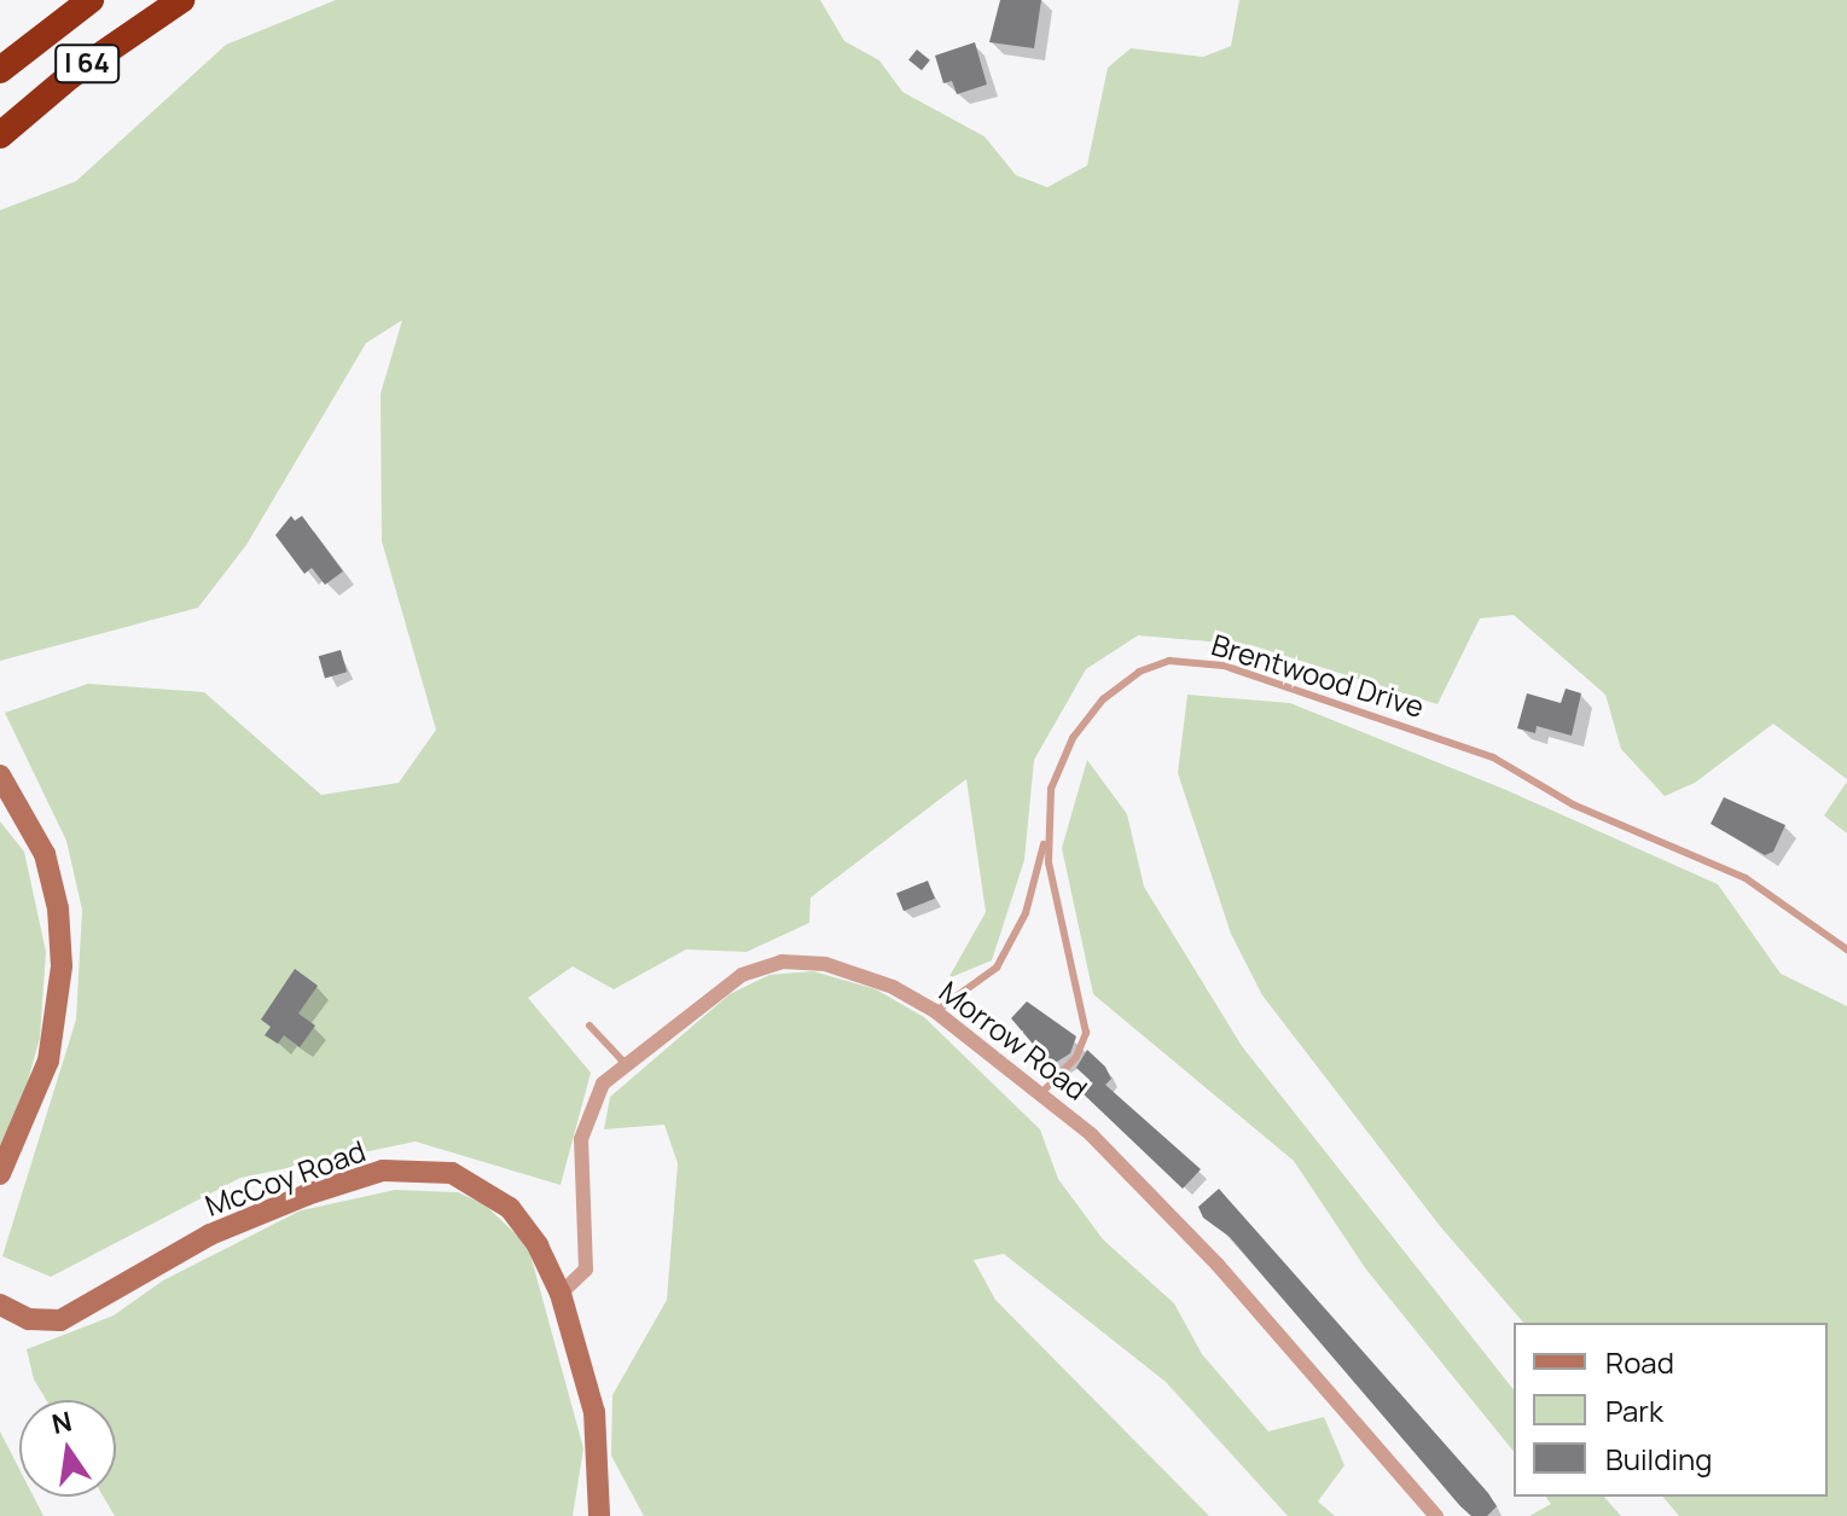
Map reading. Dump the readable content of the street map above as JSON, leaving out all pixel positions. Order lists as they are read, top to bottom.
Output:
{
  "streets": {
    "highway": ["I 64"],
    "street": ["Morrow Road", "McCoy Road"],
    "lane": ["Brentwood Drive"]
  },
  "crossings": [
    ["Brentwood Drive", "Morrow Road"],
    ["Morrow Road", "McCoy Road"]
  ],
  "legend": ["Road", "Park", "Building"],
  "north": "top"
}
